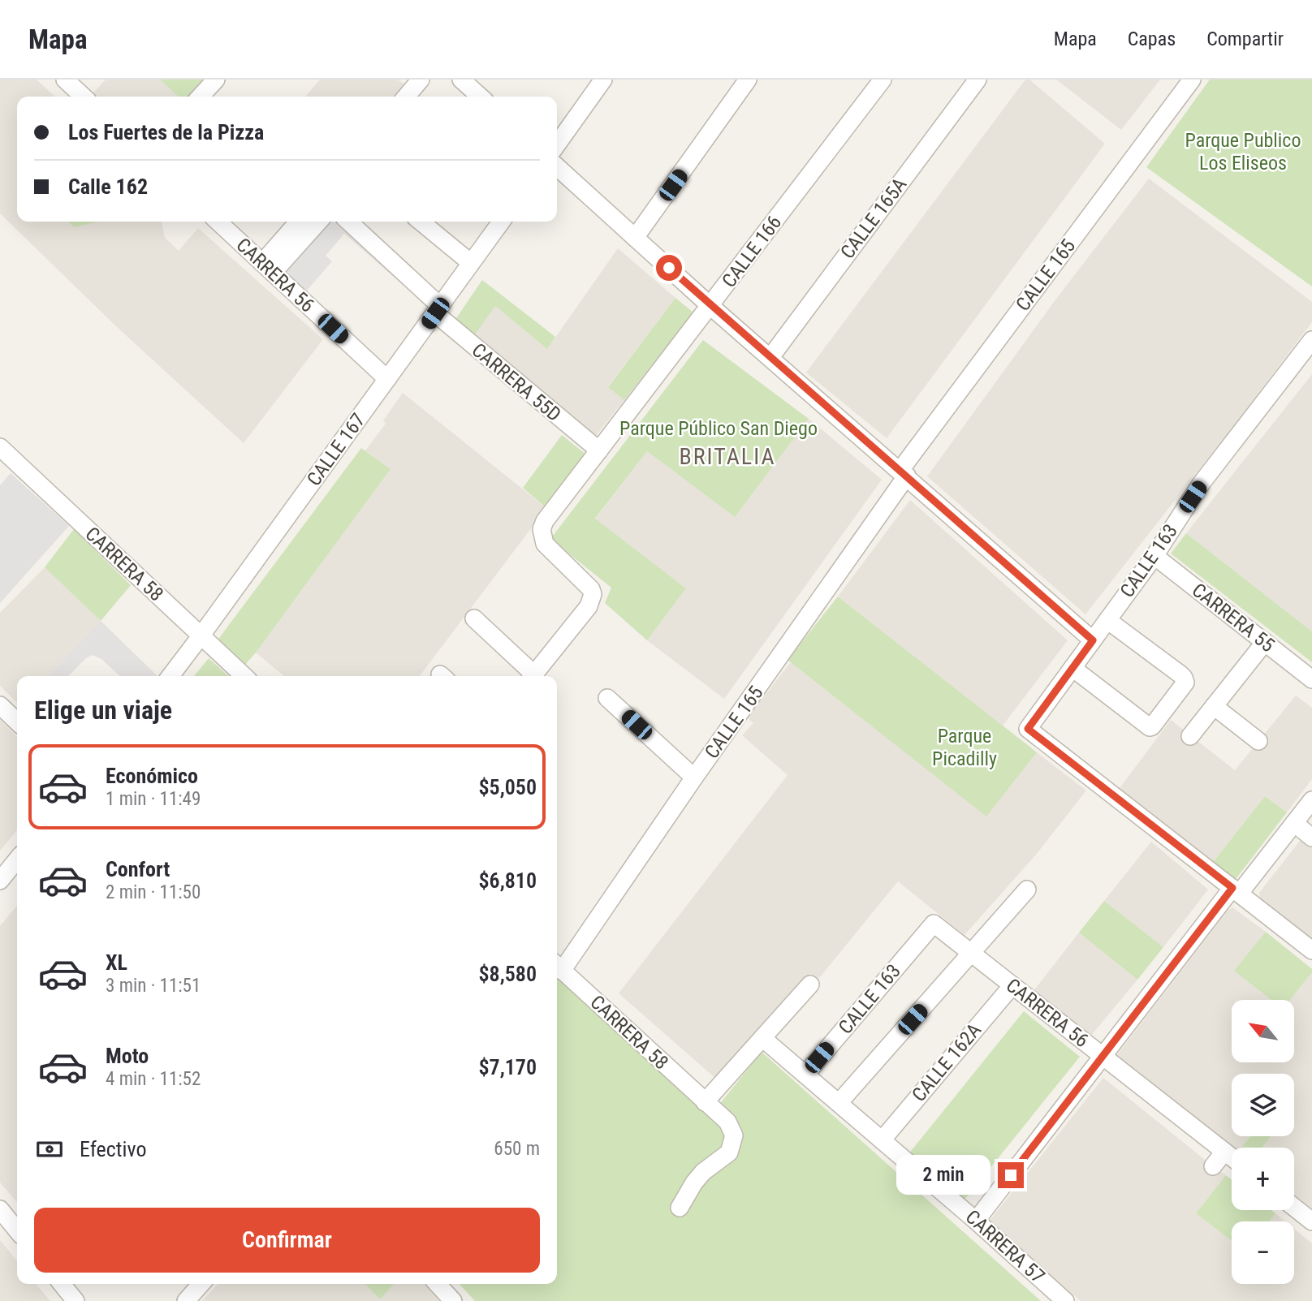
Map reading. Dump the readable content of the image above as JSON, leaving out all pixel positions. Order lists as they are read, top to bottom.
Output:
{
  "streets": {
    "street": [
      "CALLE 165A",
      "CALLE 166",
      "CARRERA 56",
      "CALLE 165",
      "CARRERA 55D",
      "CALLE 167",
      "CALLE 163",
      "CARRERA 58",
      "CARRERA 55",
      "CALLE 162A",
      "CARRERA 57"
    ]
  },
  "crossings": [
    ["CALLE 166", "CARRERA 55D"],
    ["CARRERA 56", "CALLE 167"],
    ["CARRERA 56", "CALLE 163"],
    ["CARRERA 56", "CALLE 162A"],
    ["CALLE 165", "CARRERA 58"],
    ["CARRERA 55D", "CALLE 167"],
    ["CALLE 167", "CARRERA 58"],
    ["CALLE 163", "CARRERA 55"],
    ["CALLE 163", "CARRERA 57"],
    ["CALLE 162A", "CARRERA 57"]
  ],
  "districts": ["BRITALIA"],
  "parks": ["Parque Publico Los Eliseos", "Parque Público San Diego", "Parque Picadilly"],
  "north": "top left",
  "page": {
    "header": "Mapa",
    "nav": ["Mapa", "Capas", "Compartir"],
    "banner": ["Los Fuertes de la Pizza", "Calle 162"],
    "heading": "Elige un viaje",
    "list": [
      {
        "name": "Económico",
        "note": "1 min · 11:49",
        "value": "$5,050"
      },
      {
        "name": "Confort",
        "note": "2 min · 11:50",
        "value": "$6,810"
      },
      {
        "name": "XL",
        "note": "3 min · 11:51",
        "value": "$8,580"
      },
      {
        "name": "Moto",
        "note": "4 min · 11:52",
        "value": "$7,170"
      }
    ],
    "map_buttons": ["+", "−"],
    "pay": ["Efectivo", "650 m"],
    "bubble": "2 min",
    "buttons": "Confirmar"
  }
}
